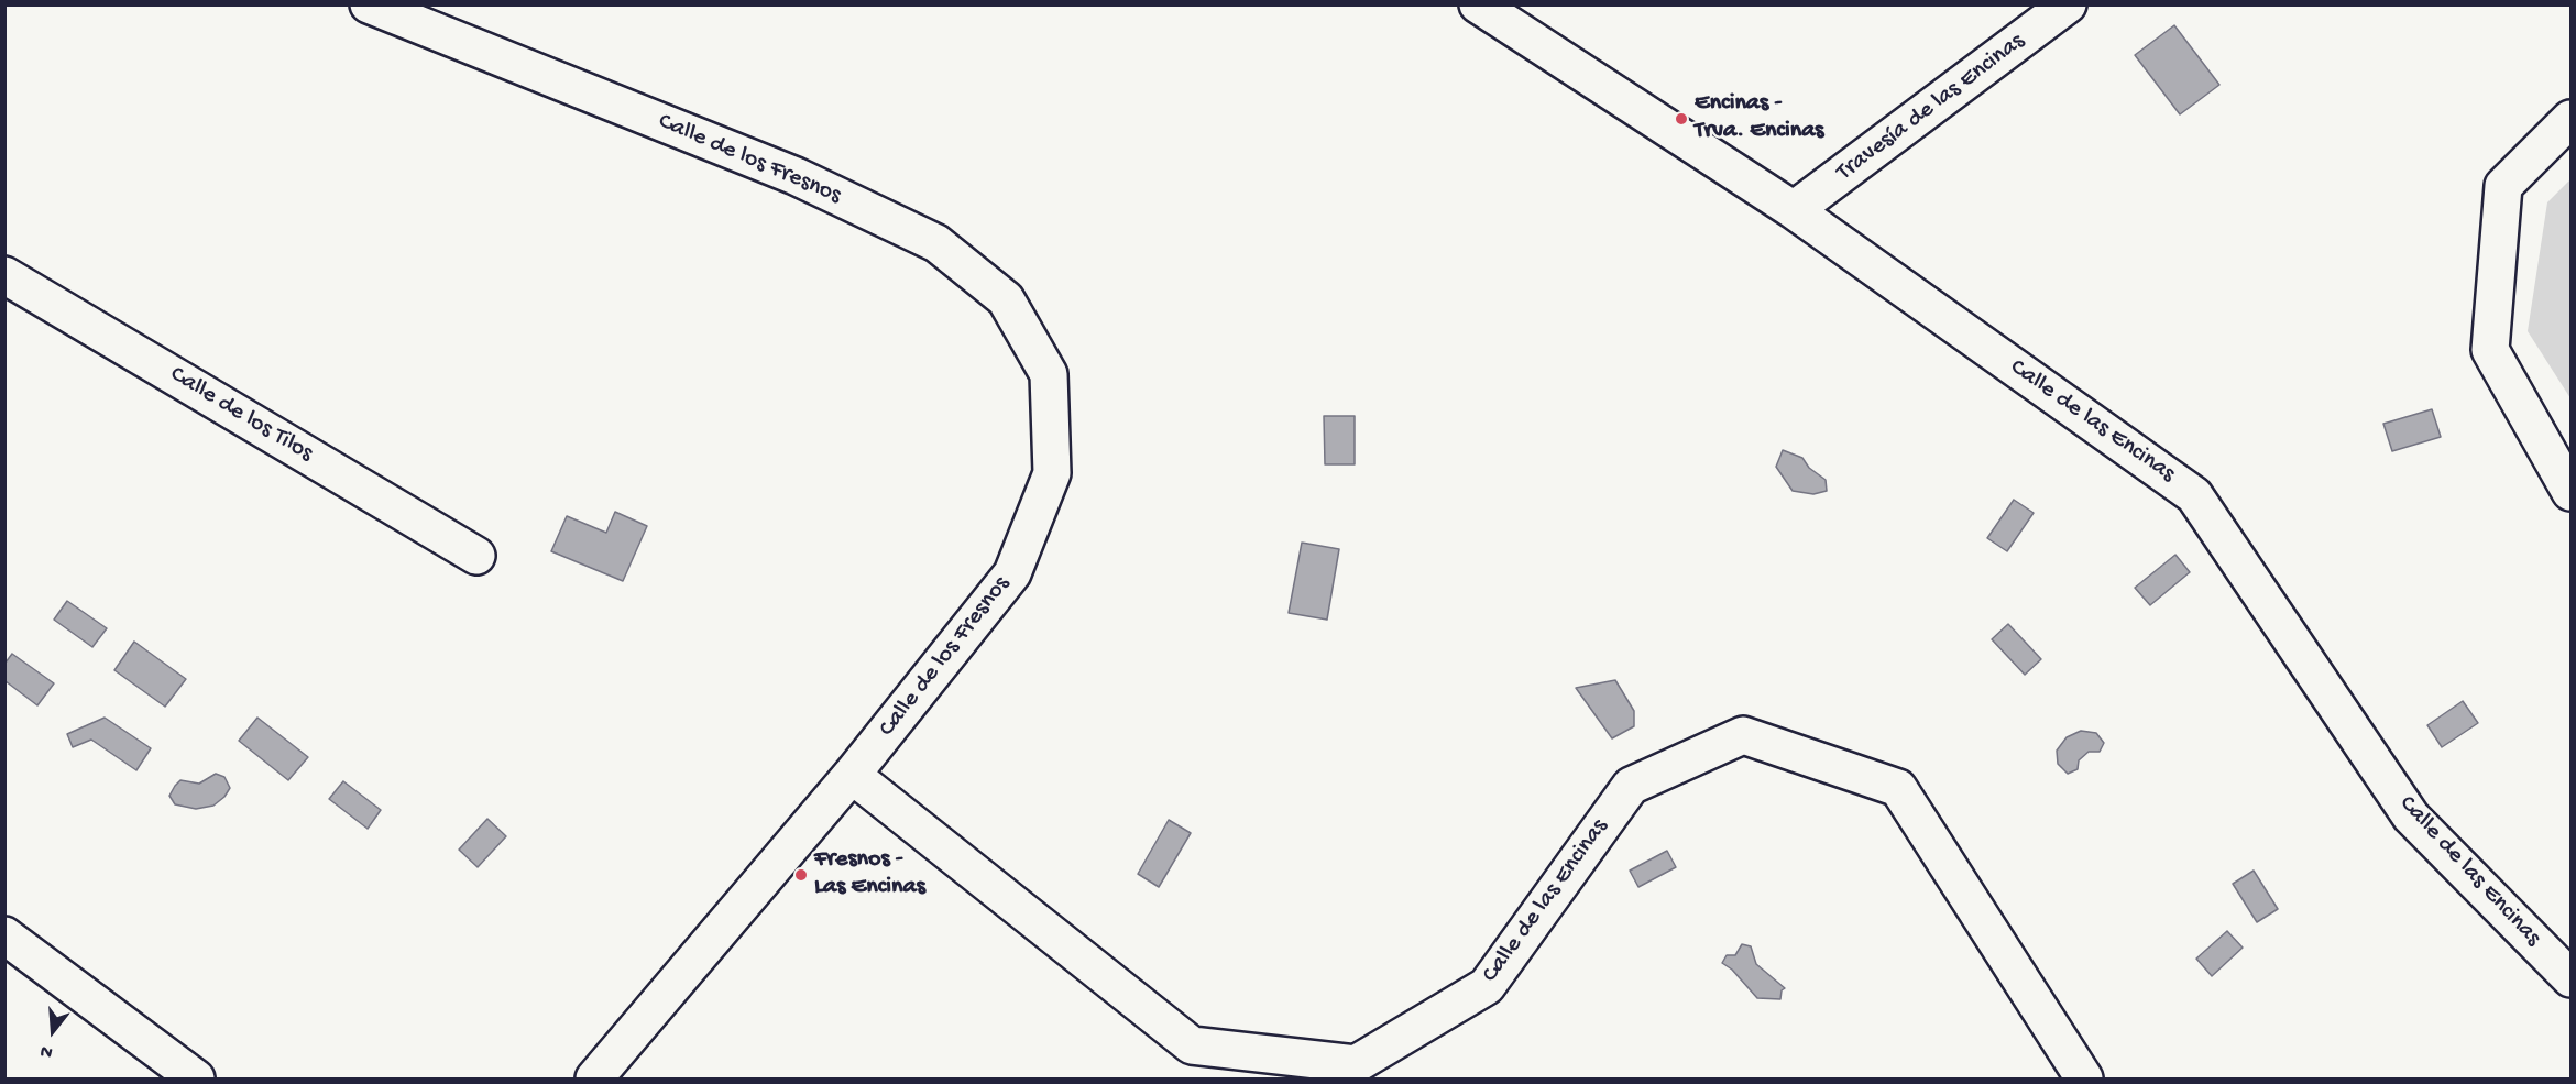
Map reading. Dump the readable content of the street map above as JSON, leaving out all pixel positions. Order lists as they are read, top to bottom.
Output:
{
  "streets": {
    "street": [
      "Travesía de las Encinas",
      "Calle de los Fresnos",
      "Calle de los Tilos",
      "Calle de las Encinas"
    ]
  },
  "crossings": [
    ["Travesía de las Encinas", "Calle de las Encinas"],
    ["Calle de los Fresnos", "Calle de las Encinas"]
  ],
  "places": ["Encinas - Trva. Encinas", "Fresnos - Las Encinas"],
  "north": "bottom"
}
